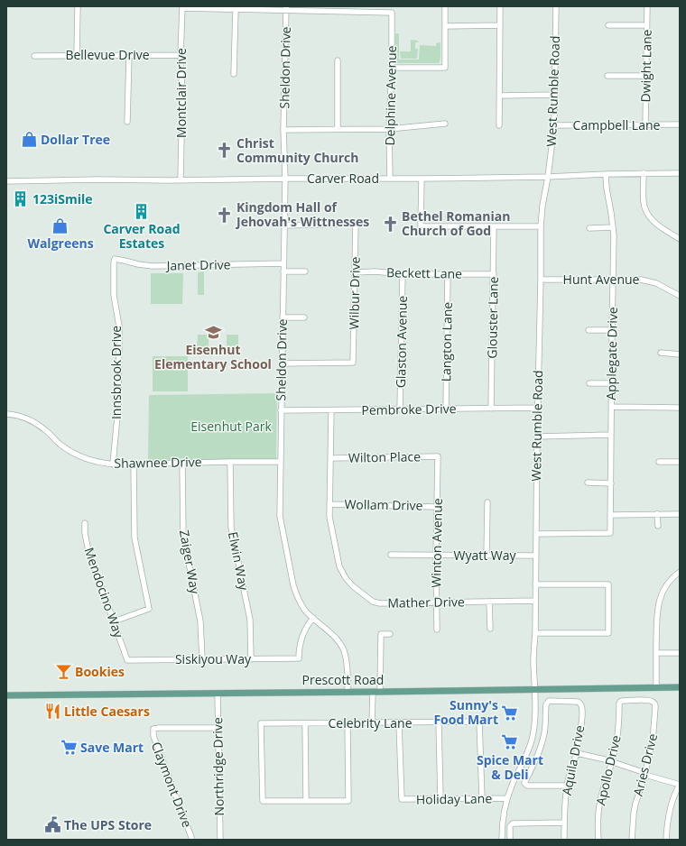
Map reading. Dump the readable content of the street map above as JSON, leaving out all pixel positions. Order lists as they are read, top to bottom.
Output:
{
  "streets": {
    "main road": ["Prescott Road"],
    "street": [
      "Bellevue Drive",
      "Dwight Lane",
      "Sheldon Drive",
      "West Rumble Road",
      "Montclair Drive",
      "Delphine Avenue",
      "Campbell Lane",
      "Carver Road",
      "Janet Drive",
      "Beckett Lane",
      "Hunt Avenue",
      "Wilbur Drive",
      "Glouster Lane",
      "Glaston Avenue",
      "Langton Lane",
      "Applegate Drive",
      "Innsbrook Drive",
      "Pembroke Drive",
      "Wilton Place",
      "Shawnee Drive",
      "Wollam Drive",
      "Winton Avenue",
      "Wyatt Way",
      "Elwin Way",
      "Zaiger Way",
      "Mendocino Way",
      "Mather Drive",
      "Siskiyou Way",
      "Celebrity Lane",
      "Aquila Drive",
      "Aries Drive",
      "Northridge Drive",
      "Apollo Drive",
      "Claymont Drive",
      "Holiday Lane"
    ]
  },
  "crossings": [
    ["Bellevue Drive", "Montclair Drive"],
    ["Dwight Lane", "Campbell Lane"],
    ["Sheldon Drive", "Carver Road"],
    ["Sheldon Drive", "Janet Drive"],
    ["Sheldon Drive", "Wilbur Drive"],
    ["Sheldon Drive", "Pembroke Drive"],
    ["Sheldon Drive", "Shawnee Drive"],
    ["Sheldon Drive", "Siskiyou Way"],
    ["Sheldon Drive", "Prescott Road"],
    ["West Rumble Road", "Campbell Lane"],
    ["West Rumble Road", "Carver Road"],
    ["West Rumble Road", "Hunt Avenue"],
    ["West Rumble Road", "Applegate Drive"],
    ["West Rumble Road", "Pembroke Drive"],
    ["West Rumble Road", "Wyatt Way"],
    ["West Rumble Road", "Mather Drive"],
    ["West Rumble Road", "Prescott Road"],
    ["West Rumble Road", "Holiday Lane"],
    ["Montclair Drive", "Carver Road"],
    ["Delphine Avenue", "Carver Road"],
    ["Carver Road", "Applegate Drive"],
    ["Janet Drive", "Innsbrook Drive"],
    ["Beckett Lane", "Wilbur Drive"],
    ["Beckett Lane", "Glouster Lane"],
    ["Beckett Lane", "Glaston Avenue"],
    ["Beckett Lane", "Langton Lane"],
    ["Hunt Avenue", "Applegate Drive"],
    ["Glouster Lane", "Pembroke Drive"],
    ["Glaston Avenue", "Pembroke Drive"],
    ["Langton Lane", "Pembroke Drive"],
    ["Innsbrook Drive", "Shawnee Drive"],
    ["Pembroke Drive", "Mather Drive"],
    ["Wilton Place", "Winton Avenue"],
    ["Wilton Place", "Mather Drive"],
    ["Shawnee Drive", "Elwin Way"],
    ["Shawnee Drive", "Zaiger Way"],
    ["Wollam Drive", "Winton Avenue"],
    ["Wollam Drive", "Mather Drive"],
    ["Winton Avenue", "Wyatt Way"],
    ["Winton Avenue", "Mather Drive"],
    ["Elwin Way", "Siskiyou Way"],
    ["Zaiger Way", "Siskiyou Way"],
    ["Mendocino Way", "Siskiyou Way"],
    ["Prescott Road", "Northridge Drive"],
    ["Celebrity Lane", "Holiday Lane"],
    ["Aries Drive", "Apollo Drive"],
    ["Northridge Drive", "Claymont Drive"]
  ],
  "parks": ["Eisenhut Park"],
  "places": {
    "shop": ["Dollar Tree", "Walgreens"],
    "church": ["Christ Community Church", "Kingdom Hall of Jehovah's Wittnesses", "Bethel Romanian Church of God"],
    "building": ["123iSmile", "Carver Road Estates"],
    "school or university": ["Eisenhut Elementary School"],
    "bar": ["Bookies"],
    "restaurant": ["Little Caesars"],
    "supermarket": ["Sunny's Food Mart", "Spice Mart & Deli", "Save Mart"],
    "public building": ["The UPS Store"]
  }
}
